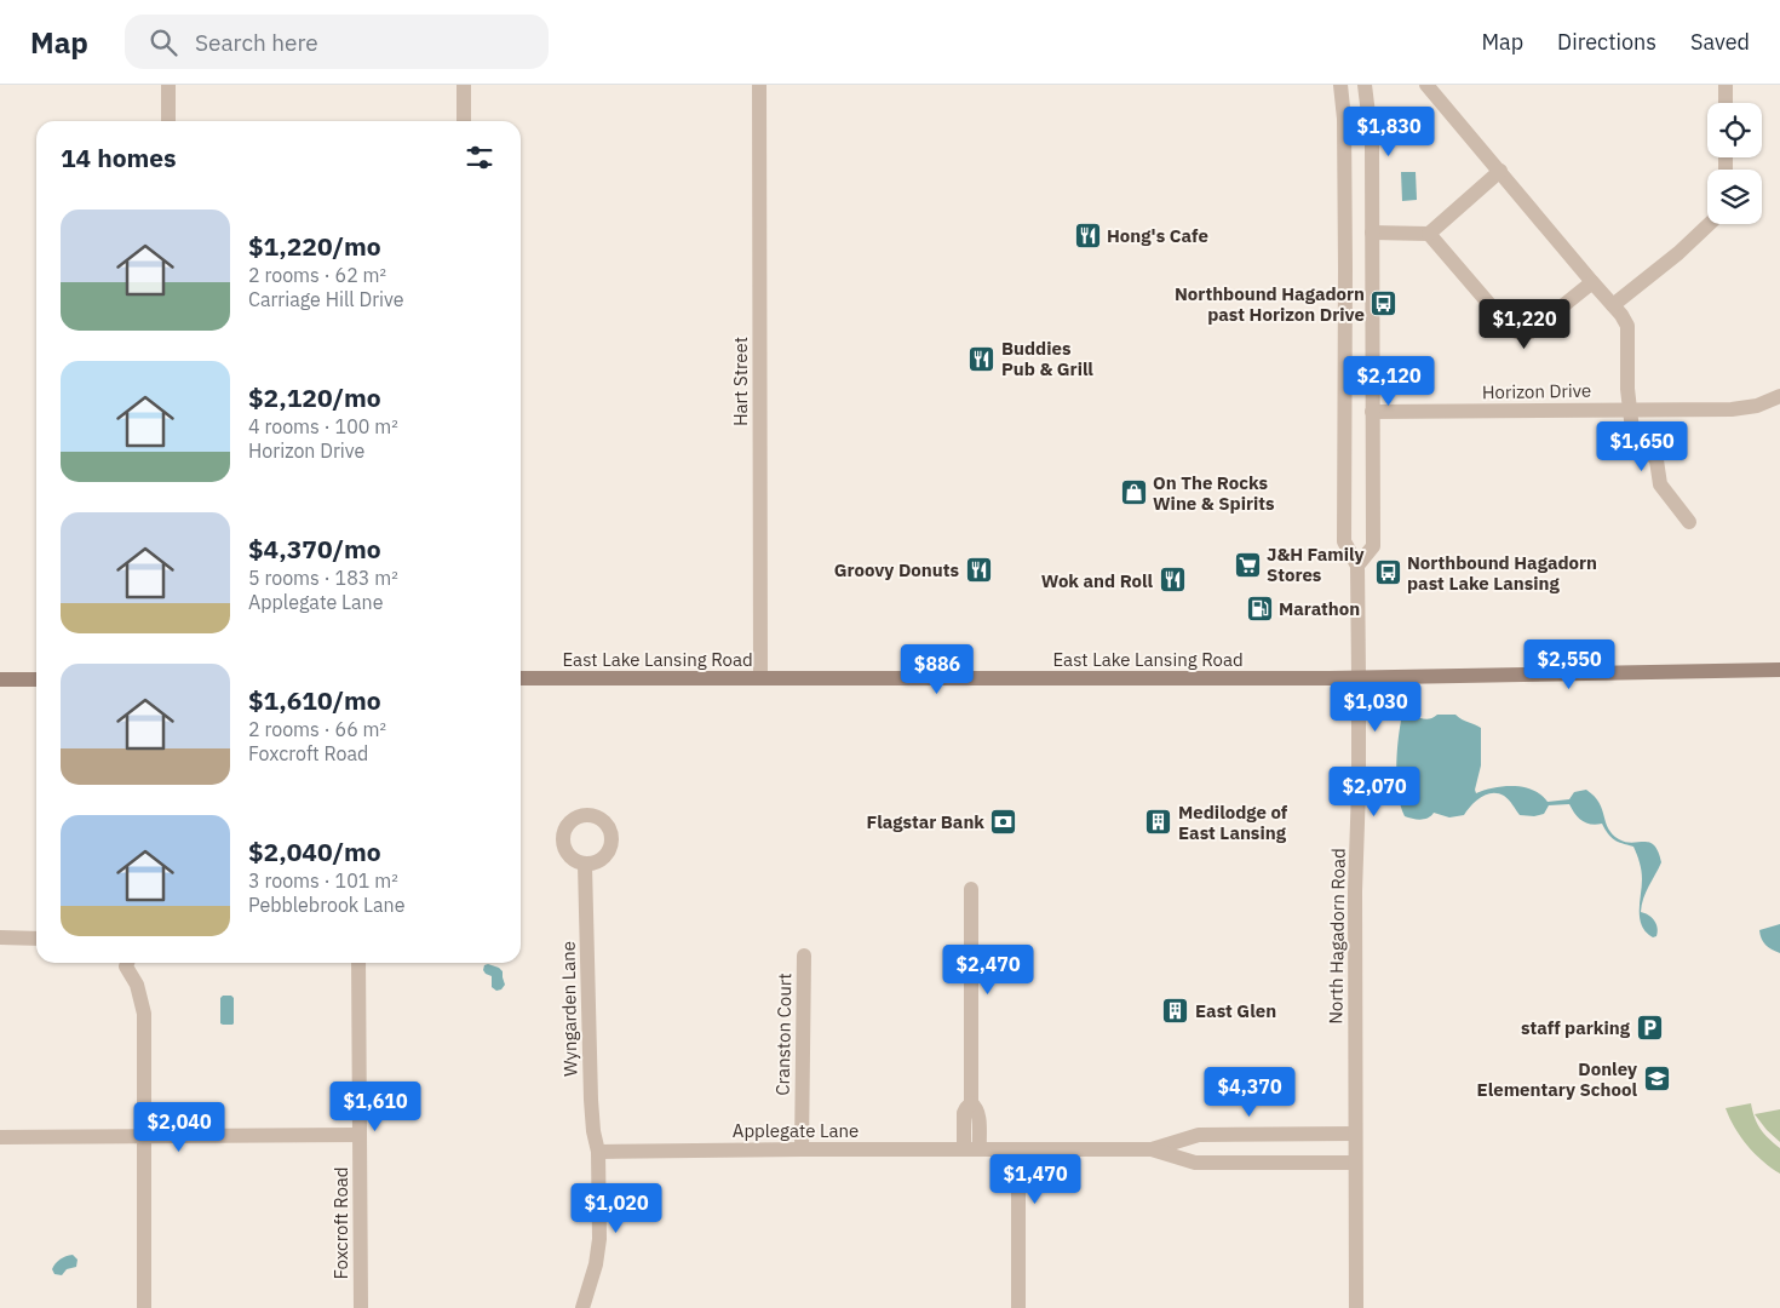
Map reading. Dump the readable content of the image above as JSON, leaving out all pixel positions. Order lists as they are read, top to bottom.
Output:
{
  "streets": {
    "main road": ["East Lake Lansing Road"],
    "street": [
      "Hart Street",
      "Horizon Drive",
      "North Hagadorn Road",
      "Wyngarden Lane",
      "Cranston Court",
      "Applegate Lane",
      "Foxcroft Road"
    ]
  },
  "crossings": [
    ["Hart Street", "East Lake Lansing Road"],
    ["Horizon Drive", "North Hagadorn Road"],
    ["East Lake Lansing Road", "North Hagadorn Road"],
    ["North Hagadorn Road", "Applegate Lane"],
    ["Wyngarden Lane", "Applegate Lane"],
    ["Cranston Court", "Applegate Lane"]
  ],
  "places": {
    "restaurant": [
      "Hong's Cafe",
      "Buddies Pub & Grill",
      "Groovy Donuts",
      "Wok and Roll"
    ],
    "bus stop": ["Northbound Hagadorn past Horizon Drive", "Northbound Hagadorn past Lake Lansing"],
    "shop": ["On The Rocks Wine & Spirits"],
    "supermarket": ["J&H Family Stores"],
    "fuel station": ["Marathon"],
    "bank": ["Flagstar Bank"],
    "building": ["Medilodge of East Lansing", "East Glen"],
    "parking": ["staff parking"],
    "school or university": ["Donley Elementary School"]
  },
  "page": {
    "header": "Map",
    "search": "Search here",
    "nav": ["Map", "Directions", "Saved"],
    "price": [
      "$1,830",
      "$1,220",
      "$2,120",
      "$1,650",
      "$2,550",
      "$886",
      "$1,030",
      "$2,070",
      "$2,470",
      "$4,370",
      "$1,610",
      "$2,040",
      "$1,470",
      "$1,020"
    ],
    "heading": "14 homes",
    "list": [
      {
        "name": "$1,220/mo",
        "note": "2 rooms · 62 m² · Carriage Hill Drive"
      },
      {
        "name": "$2,120/mo",
        "note": "4 rooms · 100 m² · Horizon Drive"
      },
      {
        "name": "$4,370/mo",
        "note": "5 rooms · 183 m² · Applegate Lane"
      },
      {
        "name": "$1,610/mo",
        "note": "2 rooms · 66 m² · Foxcroft Road"
      },
      {
        "name": "$2,040/mo",
        "note": "3 rooms · 101 m² · Pebblebrook Lane"
      }
    ]
  }
}
